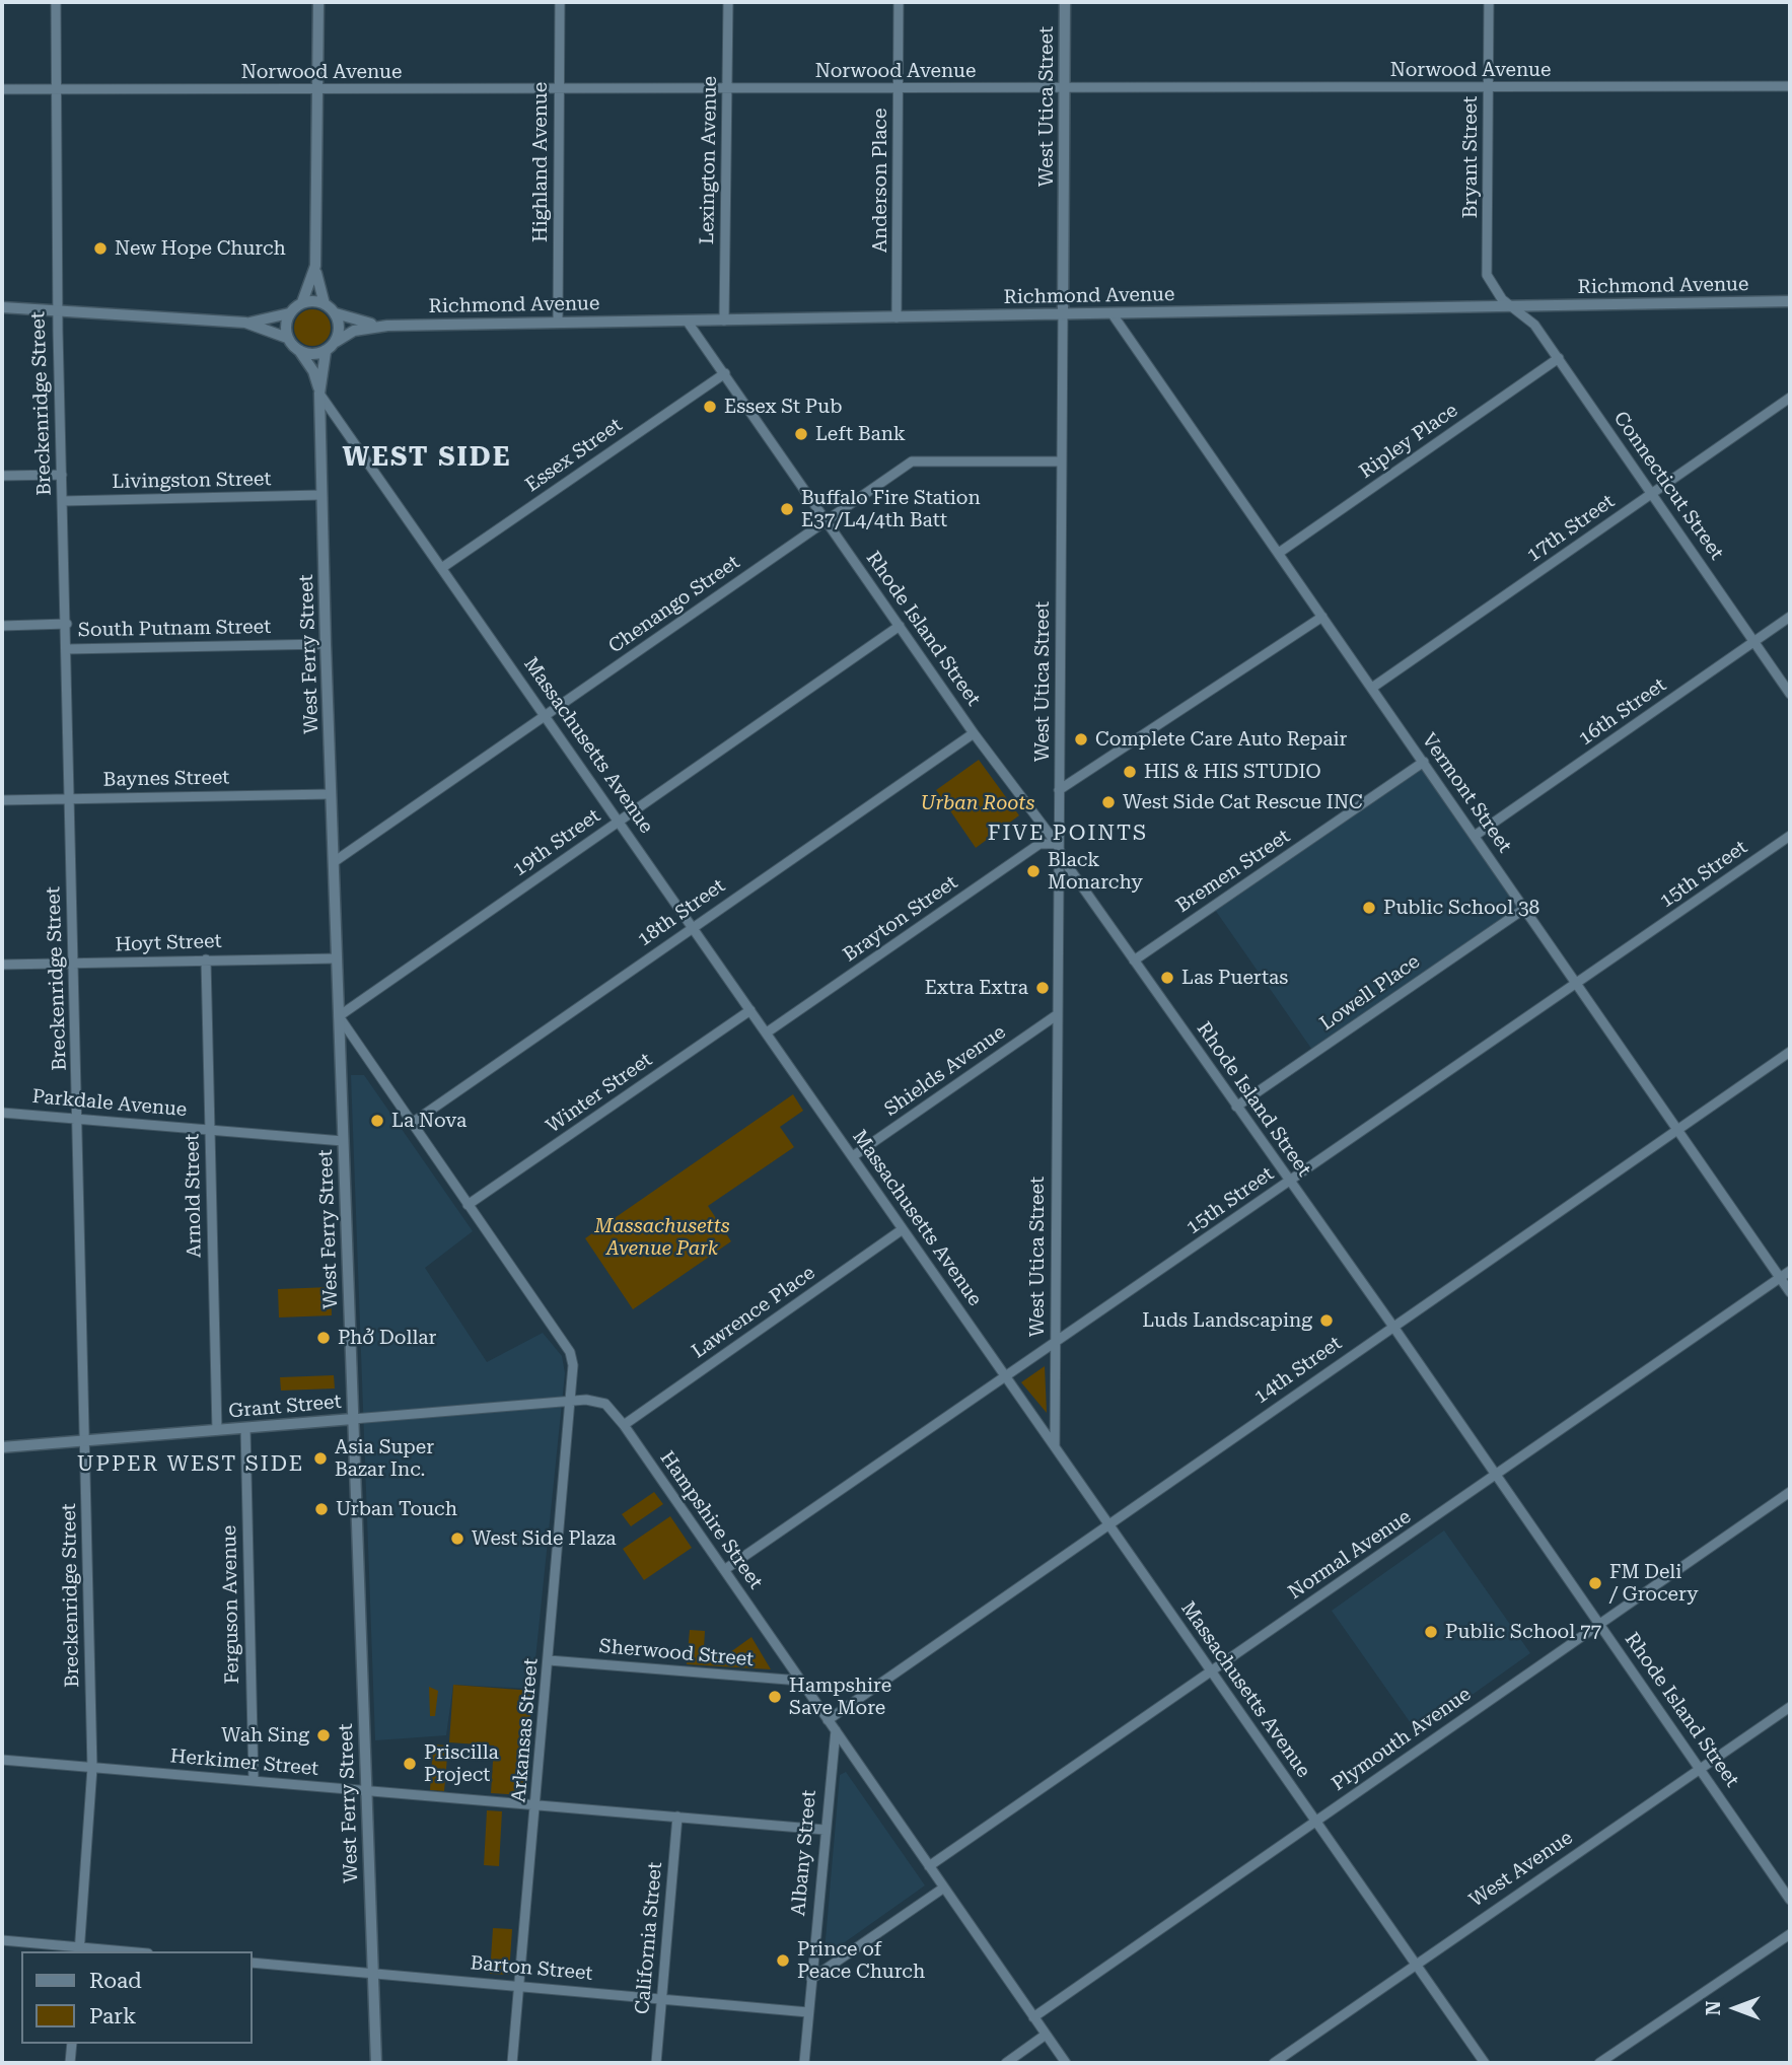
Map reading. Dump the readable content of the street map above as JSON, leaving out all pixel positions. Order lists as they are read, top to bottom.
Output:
{
  "streets": {
    "street": [
      "Norwood Avenue",
      "West Utica Street",
      "Bryant Street",
      "Lexington Avenue",
      "Highland Avenue",
      "Anderson Place",
      "Richmond Avenue",
      "Breckenridge Street",
      "Ripley Place",
      "Essex Street",
      "Livingston Street",
      "Connecticut Street",
      "17th Street",
      "Chenango Street",
      "South Putnam Street",
      "Rhode Island Street",
      "West Ferry Street",
      "16th Street",
      "Massachusetts Avenue",
      "Baynes Street",
      "Vermont Street",
      "19th Street",
      "Bremen Street",
      "15th Street",
      "18th Street",
      "Brayton Street",
      "Hoyt Street",
      "Lowell Place",
      "Shields Avenue",
      "Winter Street",
      "Parkdale Avenue",
      "Arnold Street",
      "Lawrence Place",
      "14th Street",
      "Grant Street",
      "Hampshire Street",
      "Normal Avenue",
      "Ferguson Avenue",
      "Sherwood Street",
      "Arkansas Street",
      "Plymouth Avenue",
      "Herkimer Street",
      "Albany Street",
      "West Avenue",
      "California Street",
      "Barton Street"
    ]
  },
  "crossings": [
    ["Norwood Avenue", "West Utica Street"],
    ["Norwood Avenue", "Bryant Street"],
    ["Norwood Avenue", "Lexington Avenue"],
    ["Norwood Avenue", "Highland Avenue"],
    ["Norwood Avenue", "Anderson Place"],
    ["Norwood Avenue", "Breckenridge Street"],
    ["West Utica Street", "Richmond Avenue"],
    ["West Utica Street", "Chenango Street"],
    ["West Utica Street", "Rhode Island Street"],
    ["West Utica Street", "Massachusetts Avenue"],
    ["West Utica Street", "15th Street"],
    ["West Utica Street", "Brayton Street"],
    ["West Utica Street", "Shields Avenue"],
    ["Bryant Street", "Richmond Avenue"],
    ["Bryant Street", "Connecticut Street"],
    ["Lexington Avenue", "Richmond Avenue"],
    ["Highland Avenue", "Richmond Avenue"],
    ["Anderson Place", "Richmond Avenue"],
    ["Richmond Avenue", "Connecticut Street"],
    ["Richmond Avenue", "Rhode Island Street"],
    ["Richmond Avenue", "West Ferry Street"],
    ["Richmond Avenue", "Vermont Street"],
    ["Breckenridge Street", "Livingston Street"],
    ["Breckenridge Street", "South Putnam Street"],
    ["Breckenridge Street", "Baynes Street"],
    ["Breckenridge Street", "Hoyt Street"],
    ["Breckenridge Street", "Parkdale Avenue"],
    ["Breckenridge Street", "Grant Street"],
    ["Breckenridge Street", "Herkimer Street"],
    ["Ripley Place", "Connecticut Street"],
    ["Ripley Place", "Vermont Street"],
    ["Essex Street", "Rhode Island Street"],
    ["Essex Street", "Massachusetts Avenue"],
    ["Livingston Street", "West Ferry Street"],
    ["Connecticut Street", "17th Street"],
    ["Connecticut Street", "16th Street"],
    ["17th Street", "Vermont Street"],
    ["Chenango Street", "Rhode Island Street"],
    ["Chenango Street", "West Ferry Street"],
    ["Chenango Street", "Massachusetts Avenue"],
    ["South Putnam Street", "West Ferry Street"],
    ["Rhode Island Street", "19th Street"],
    ["Rhode Island Street", "Bremen Street"],
    ["Rhode Island Street", "15th Street"],
    ["Rhode Island Street", "18th Street"],
    ["Rhode Island Street", "Brayton Street"],
    ["Rhode Island Street", "Lowell Place"],
    ["Rhode Island Street", "14th Street"],
    ["Rhode Island Street", "Normal Avenue"],
    ["Rhode Island Street", "Plymouth Avenue"],
    ["Rhode Island Street", "West Avenue"],
    ["West Ferry Street", "Massachusetts Avenue"],
    ["West Ferry Street", "Baynes Street"],
    ["West Ferry Street", "19th Street"],
    ["West Ferry Street", "Hoyt Street"],
    ["West Ferry Street", "Parkdale Avenue"],
    ["West Ferry Street", "Grant Street"],
    ["West Ferry Street", "Herkimer Street"],
    ["West Ferry Street", "Barton Street"],
    ["16th Street", "Vermont Street"],
    ["Massachusetts Avenue", "19th Street"],
    ["Massachusetts Avenue", "15th Street"],
    ["Massachusetts Avenue", "18th Street"],
    ["Massachusetts Avenue", "Brayton Street"],
    ["Massachusetts Avenue", "Shields Avenue"],
    ["Massachusetts Avenue", "Winter Street"],
    ["Massachusetts Avenue", "Lawrence Place"],
    ["Massachusetts Avenue", "14th Street"],
    ["Massachusetts Avenue", "Normal Avenue"],
    ["Massachusetts Avenue", "Plymouth Avenue"],
    ["Massachusetts Avenue", "West Avenue"],
    ["Vermont Street", "Bremen Street"],
    ["Vermont Street", "15th Street"],
    ["Vermont Street", "Lowell Place"],
    ["Vermont Street", "14th Street"],
    ["Vermont Street", "Normal Avenue"],
    ["15th Street", "Hampshire Street"],
    ["Hoyt Street", "Arnold Street"],
    ["Parkdale Avenue", "Arnold Street"],
    ["Arnold Street", "Grant Street"],
    ["Lawrence Place", "Hampshire Street"],
    ["14th Street", "Hampshire Street"],
    ["Grant Street", "Hampshire Street"],
    ["Grant Street", "Ferguson Avenue"],
    ["Grant Street", "Arkansas Street"],
    ["Hampshire Street", "Normal Avenue"],
    ["Hampshire Street", "Sherwood Street"],
    ["Hampshire Street", "Arkansas Street"],
    ["Hampshire Street", "Plymouth Avenue"],
    ["Hampshire Street", "Albany Street"],
    ["Ferguson Avenue", "Herkimer Street"],
    ["Sherwood Street", "Arkansas Street"],
    ["Arkansas Street", "Herkimer Street"],
    ["Arkansas Street", "Barton Street"],
    ["Herkimer Street", "Albany Street"],
    ["Herkimer Street", "California Street"],
    ["Albany Street", "Barton Street"],
    ["California Street", "Barton Street"]
  ],
  "districts": ["WEST SIDE", "FIVE POINTS", "UPPER WEST SIDE"],
  "parks": ["Urban Roots", "Massachusetts Avenue Park"],
  "places": [
    "New Hope Church",
    "Essex St Pub",
    "Left Bank",
    "Buffalo Fire Station E37/L4/4th Batt",
    "Complete Care Auto Repair",
    "HIS & HIS STUDIO",
    "West Side Cat Rescue INC",
    "Black Monarchy",
    "Public School 38",
    "Las Puertas",
    "Extra Extra",
    "La Nova",
    "Luds Landscaping",
    "Phở Dollar",
    "Asia Super Bazar Inc.",
    "Urban Touch",
    "West Side Plaza",
    "FM Deli / Grocery",
    "Public School 77",
    "Hampshire Save More",
    "Wah Sing",
    "Priscilla Project",
    "Prince of Peace Church"
  ],
  "legend": ["Road", "Park"],
  "north": "left"
}
